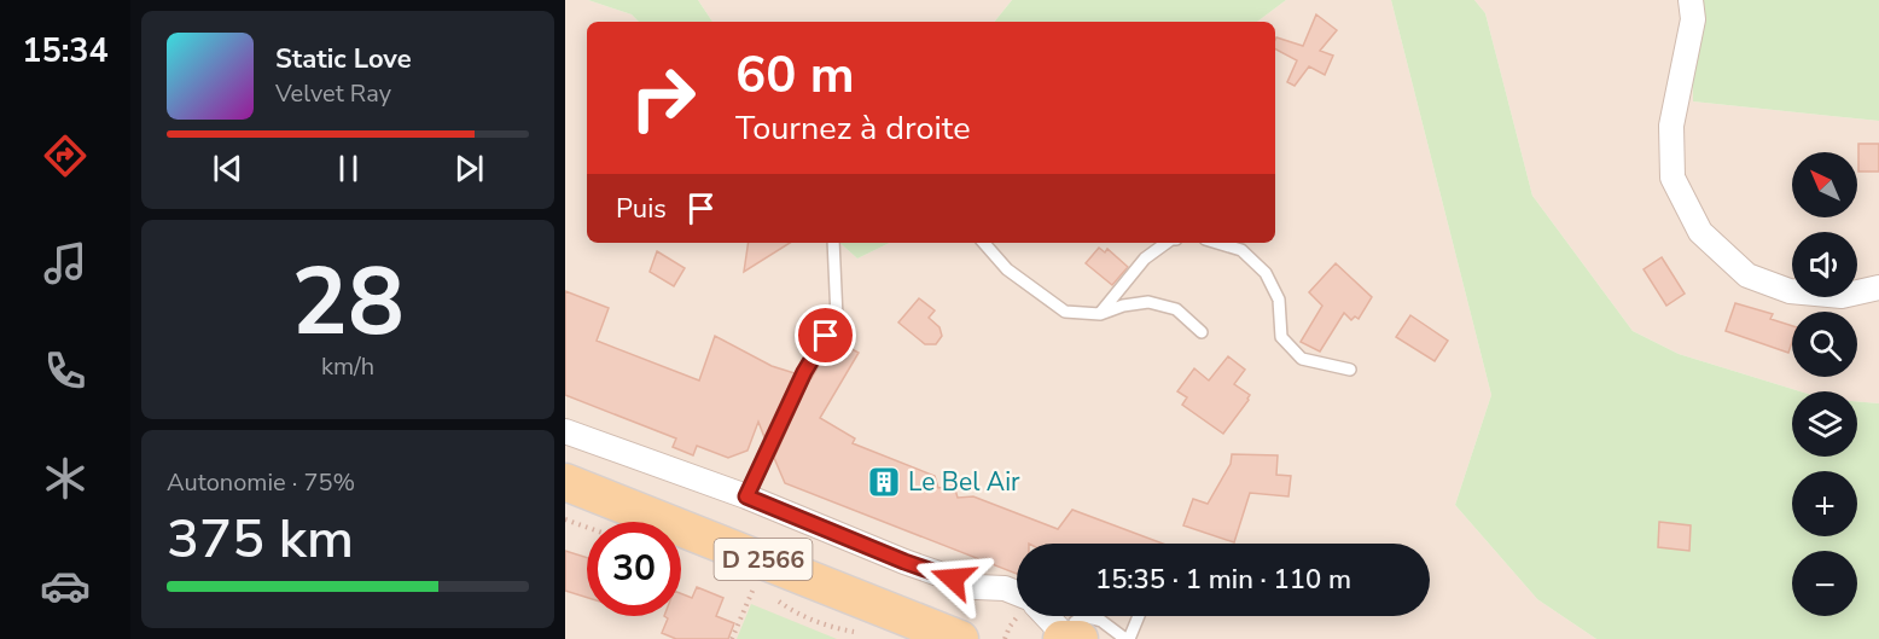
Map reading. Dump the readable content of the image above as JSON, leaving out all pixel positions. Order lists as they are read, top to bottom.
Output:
{
  "streets": {
    "main road": ["D 2566"]
  },
  "places": {
    "building": ["Le Bel Air"]
  },
  "north": "top left",
  "page": {
    "tabs": "15:34",
    "turn": ["60 m", "Tournez à droite"],
    "song": ["Static Love", "Velvet Ray"],
    "map_buttons": ["+", "−"],
    "then": "Puis",
    "tile": [
      ["28", "km/h"],
      ["Autonomie · 75%", "375 km"]
    ],
    "limit": "30",
    "trip": "15:35 · 1 min · 110 m"
  }
}
